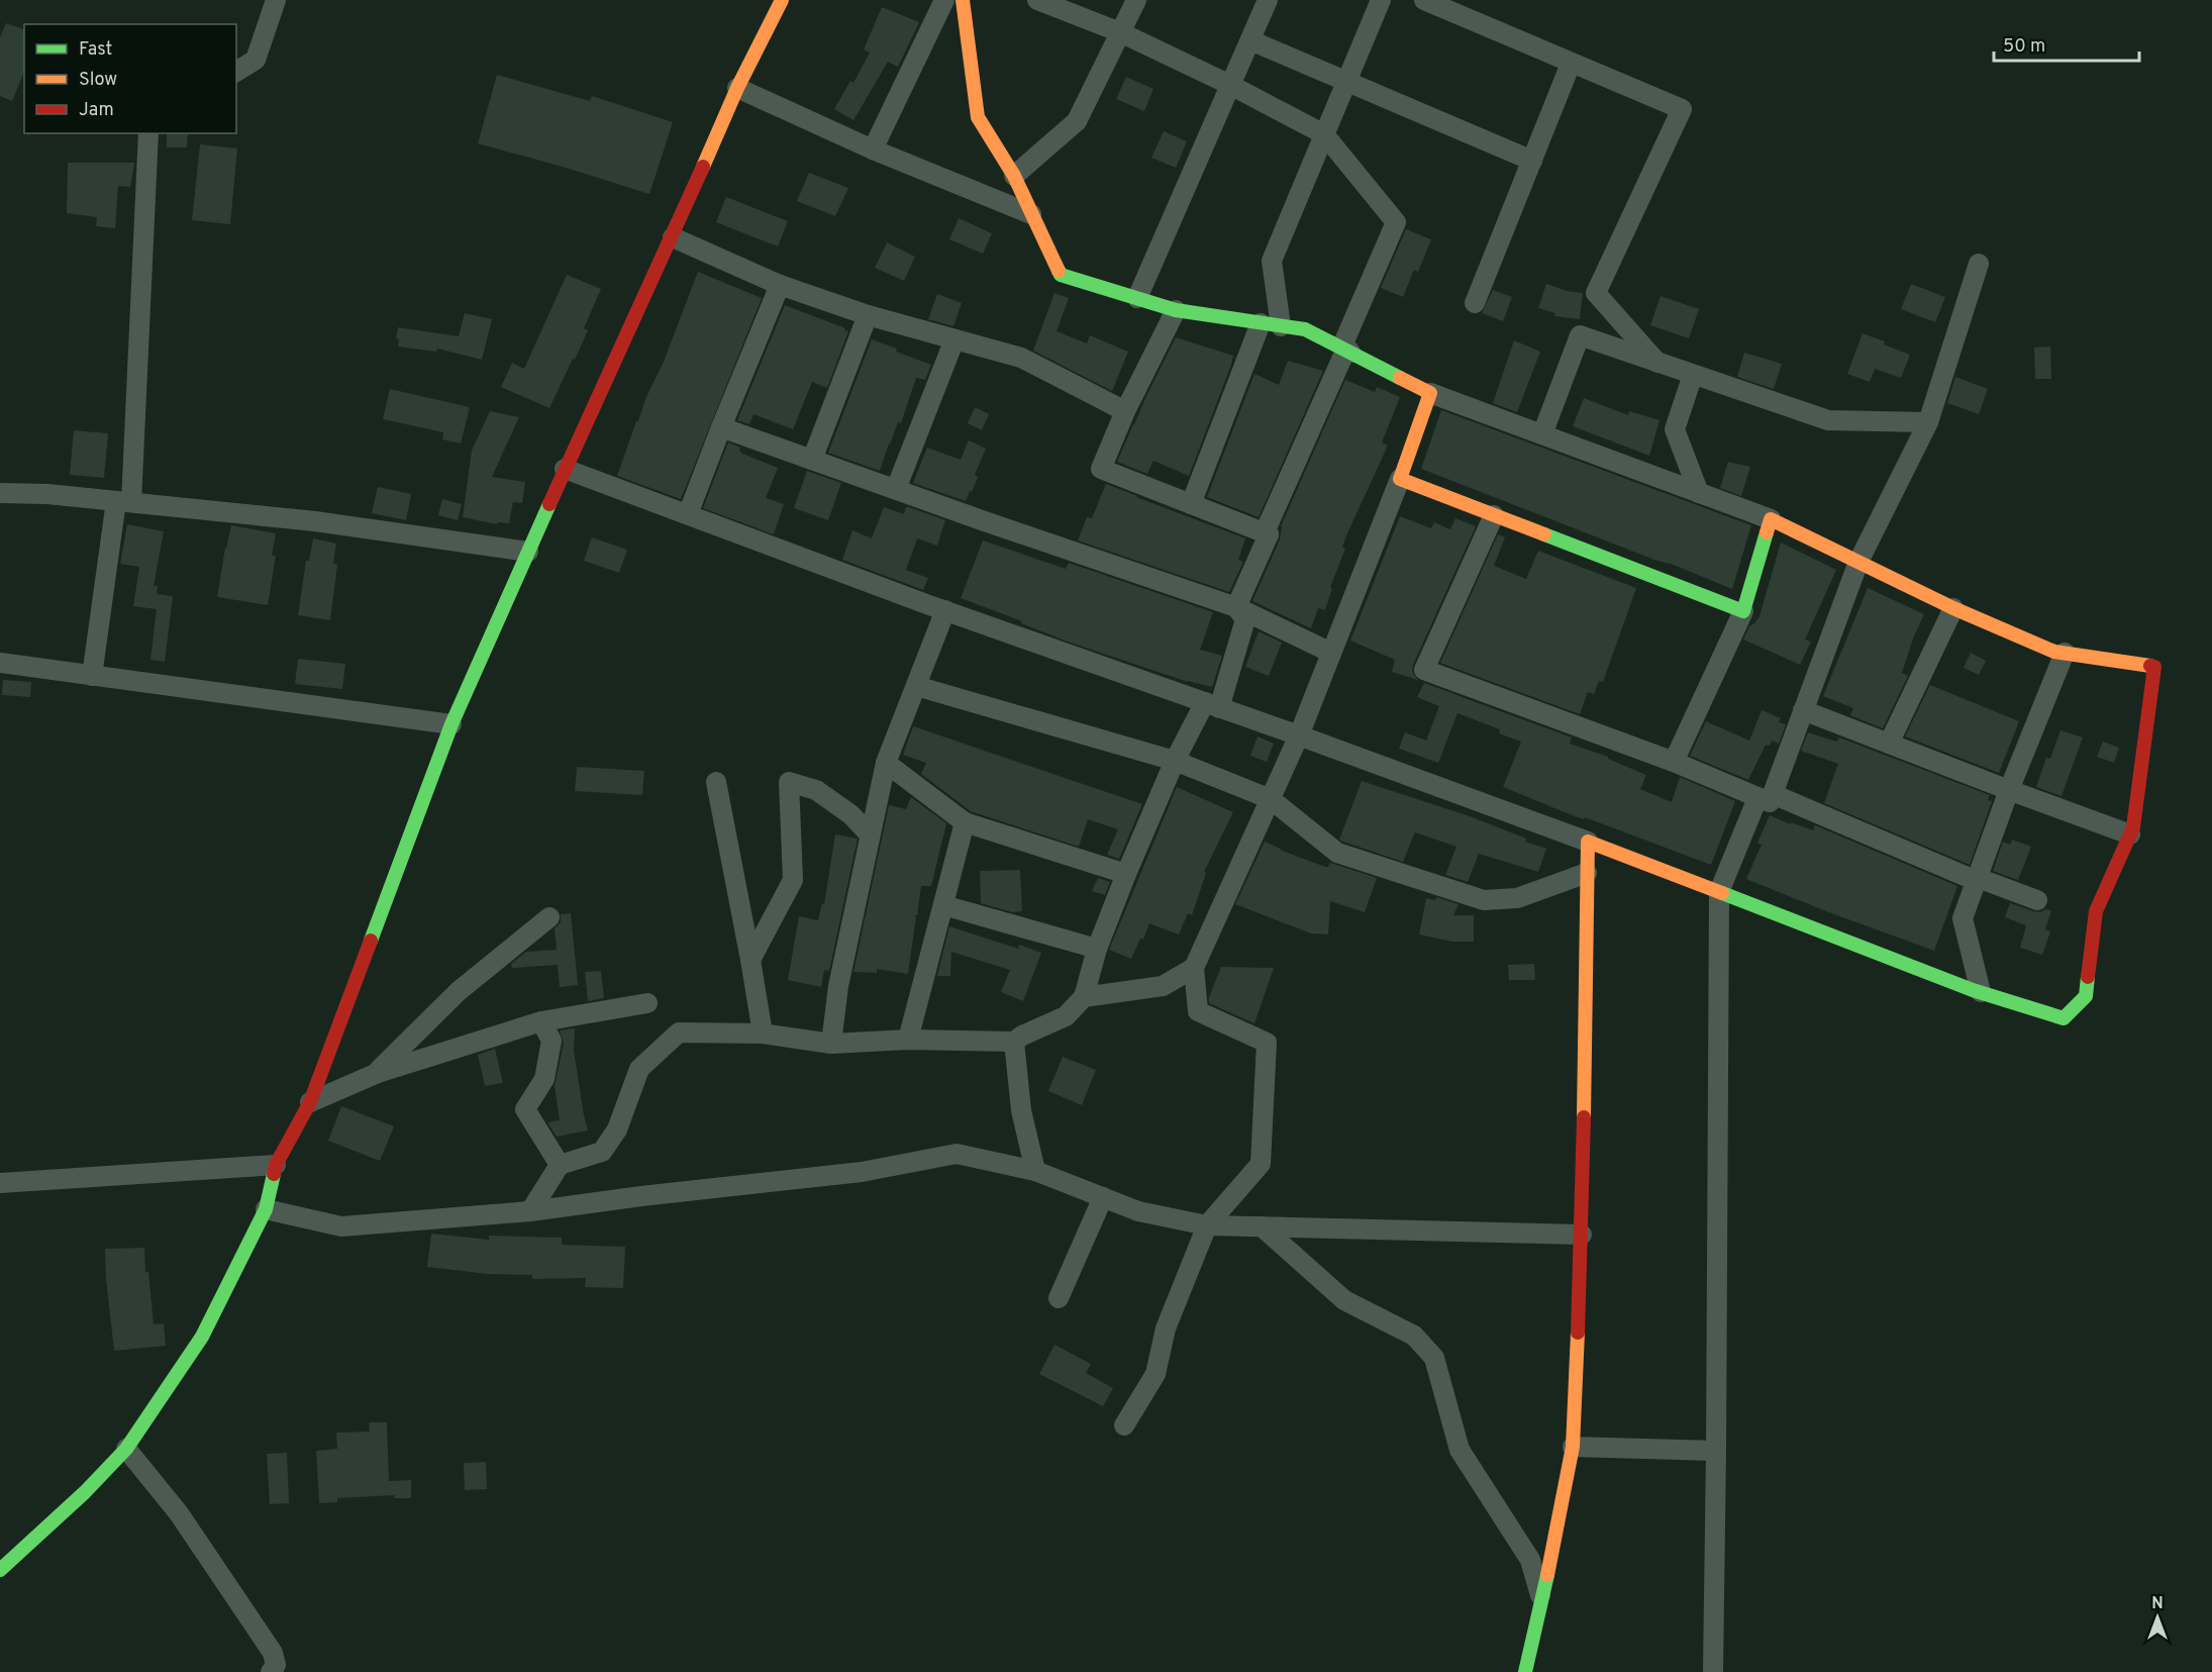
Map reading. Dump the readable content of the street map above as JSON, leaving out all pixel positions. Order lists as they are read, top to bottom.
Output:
{
  "legend": ["Fast", "Slow", "Jam"],
  "scale_bar": "50 m",
  "north": "top"
}
